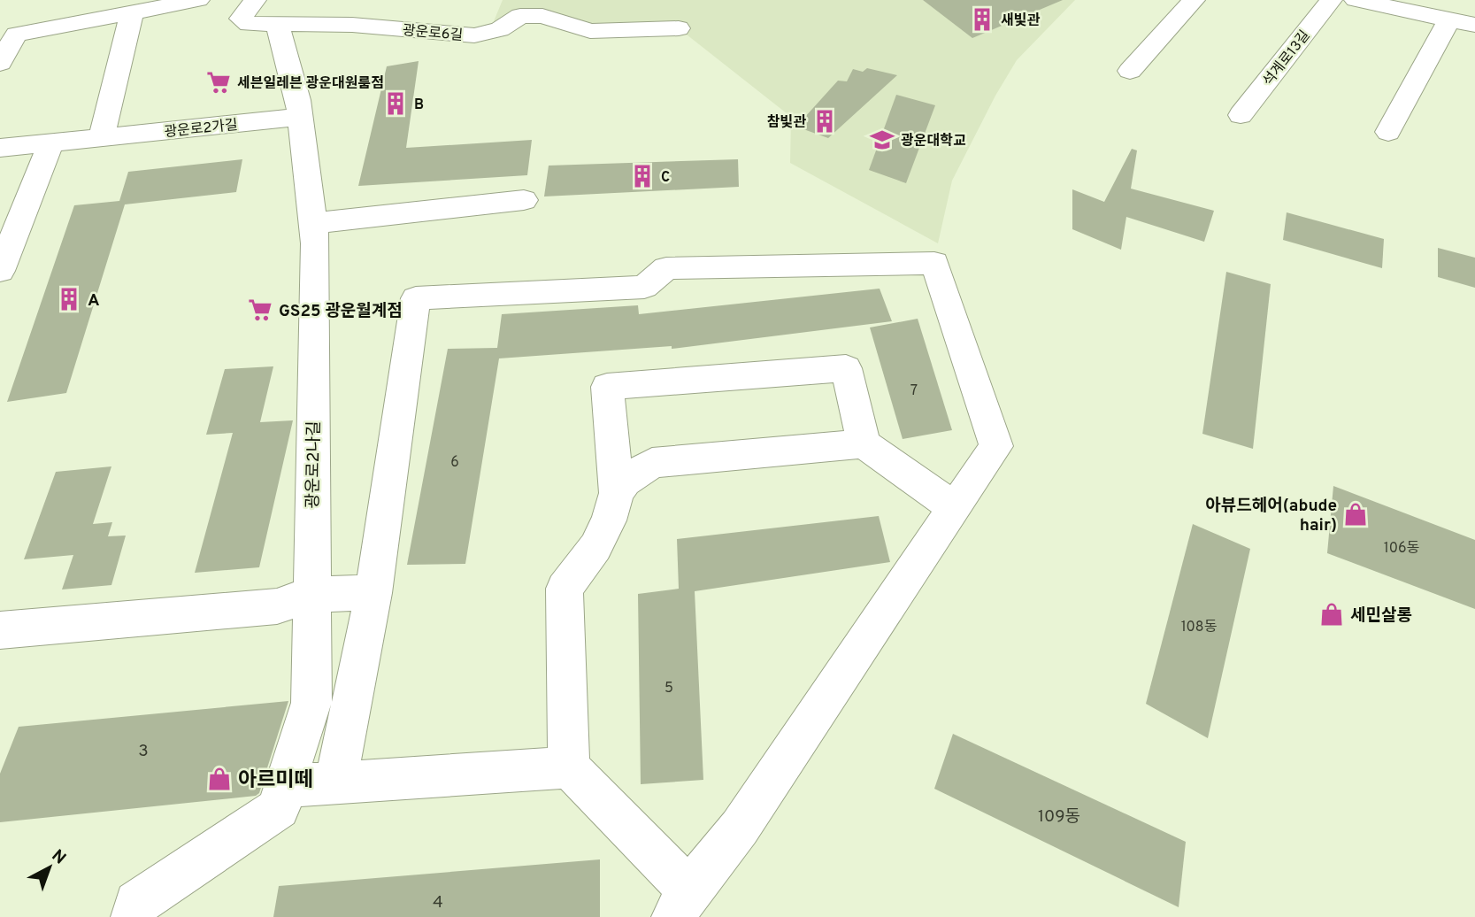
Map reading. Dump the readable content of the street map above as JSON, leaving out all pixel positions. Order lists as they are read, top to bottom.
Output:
{
  "streets": {
    "street": [
      "광운로6길",
      "석계로13길",
      "광운로2가길",
      "광운로2나길"
    ]
  },
  "crossings": [
    ["광운로6길", "광운로2나길"],
    ["광운로2가길", "광운로2나길"]
  ],
  "places": {
    "building": [
      "새빛관",
      "B",
      "참빛관",
      "C",
      "A"
    ],
    "supermarket": ["세븐일레븐 광운대원룸점", "GS25 광운월계점"],
    "school or university": ["광운대학교"],
    "shop": ["아뷰드헤어(abude hair)", "세민살롱", "아르미떼"]
  },
  "house_numbers": [
    "7",
    "6",
    "106동",
    "108동",
    "5",
    "3",
    "109동",
    "4"
  ],
  "north": "top right"
}
